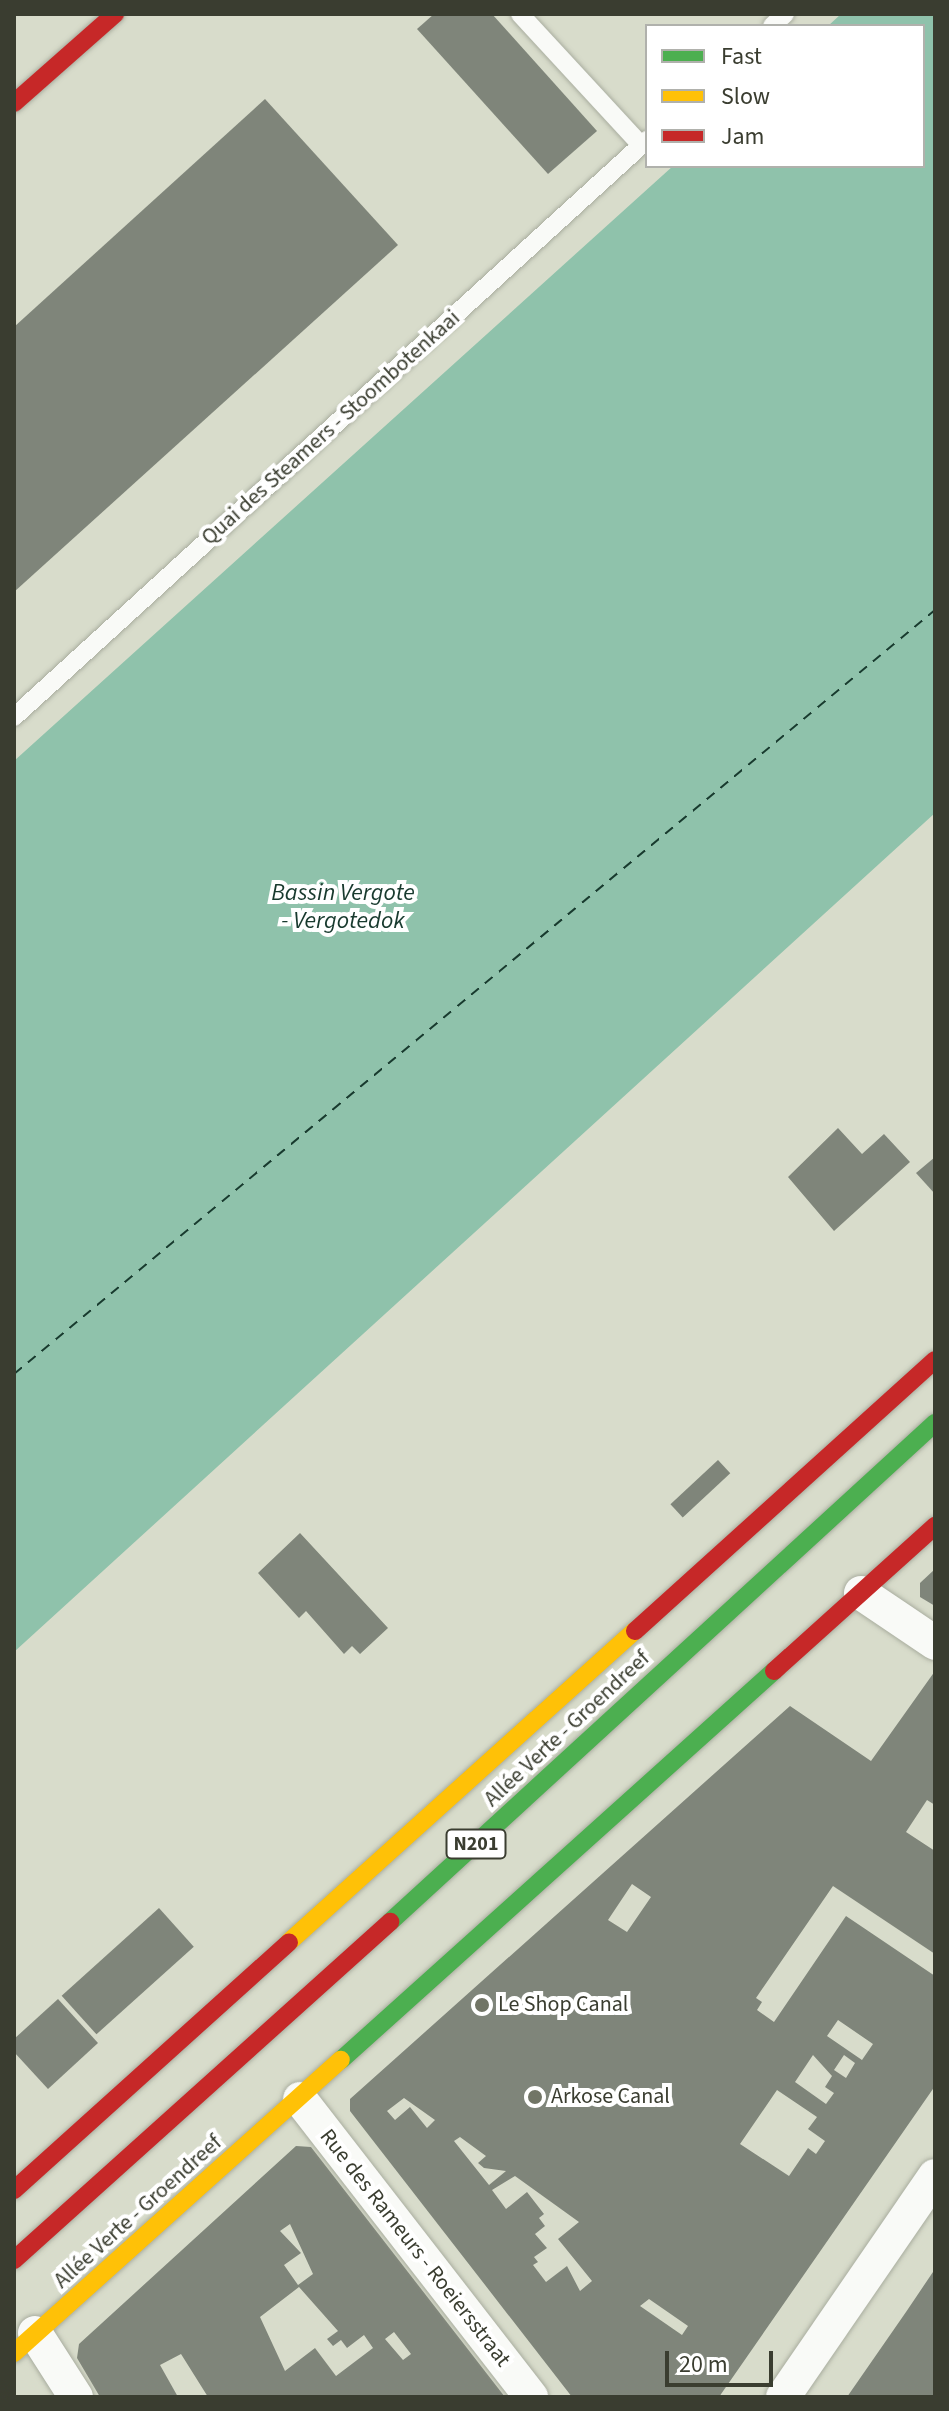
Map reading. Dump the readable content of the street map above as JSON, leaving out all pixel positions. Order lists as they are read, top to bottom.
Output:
{
  "streets": {
    "main road": ["Allée Verte - Groendreef", "N201"],
    "street": ["Rue des Rameurs - Roeiersstraat"],
    "lane": ["Quai des Steamers - Stoombotenkaai"]
  },
  "crossings": [
    ["Allée Verte - Groendreef", "Rue des Rameurs - Roeiersstraat"]
  ],
  "water": ["Bassin Vergote - Vergotedok"],
  "places": ["Le Shop Canal", "Arkose Canal"],
  "legend": ["Fast", "Slow", "Jam"],
  "scale_bar": "20 m"
}
